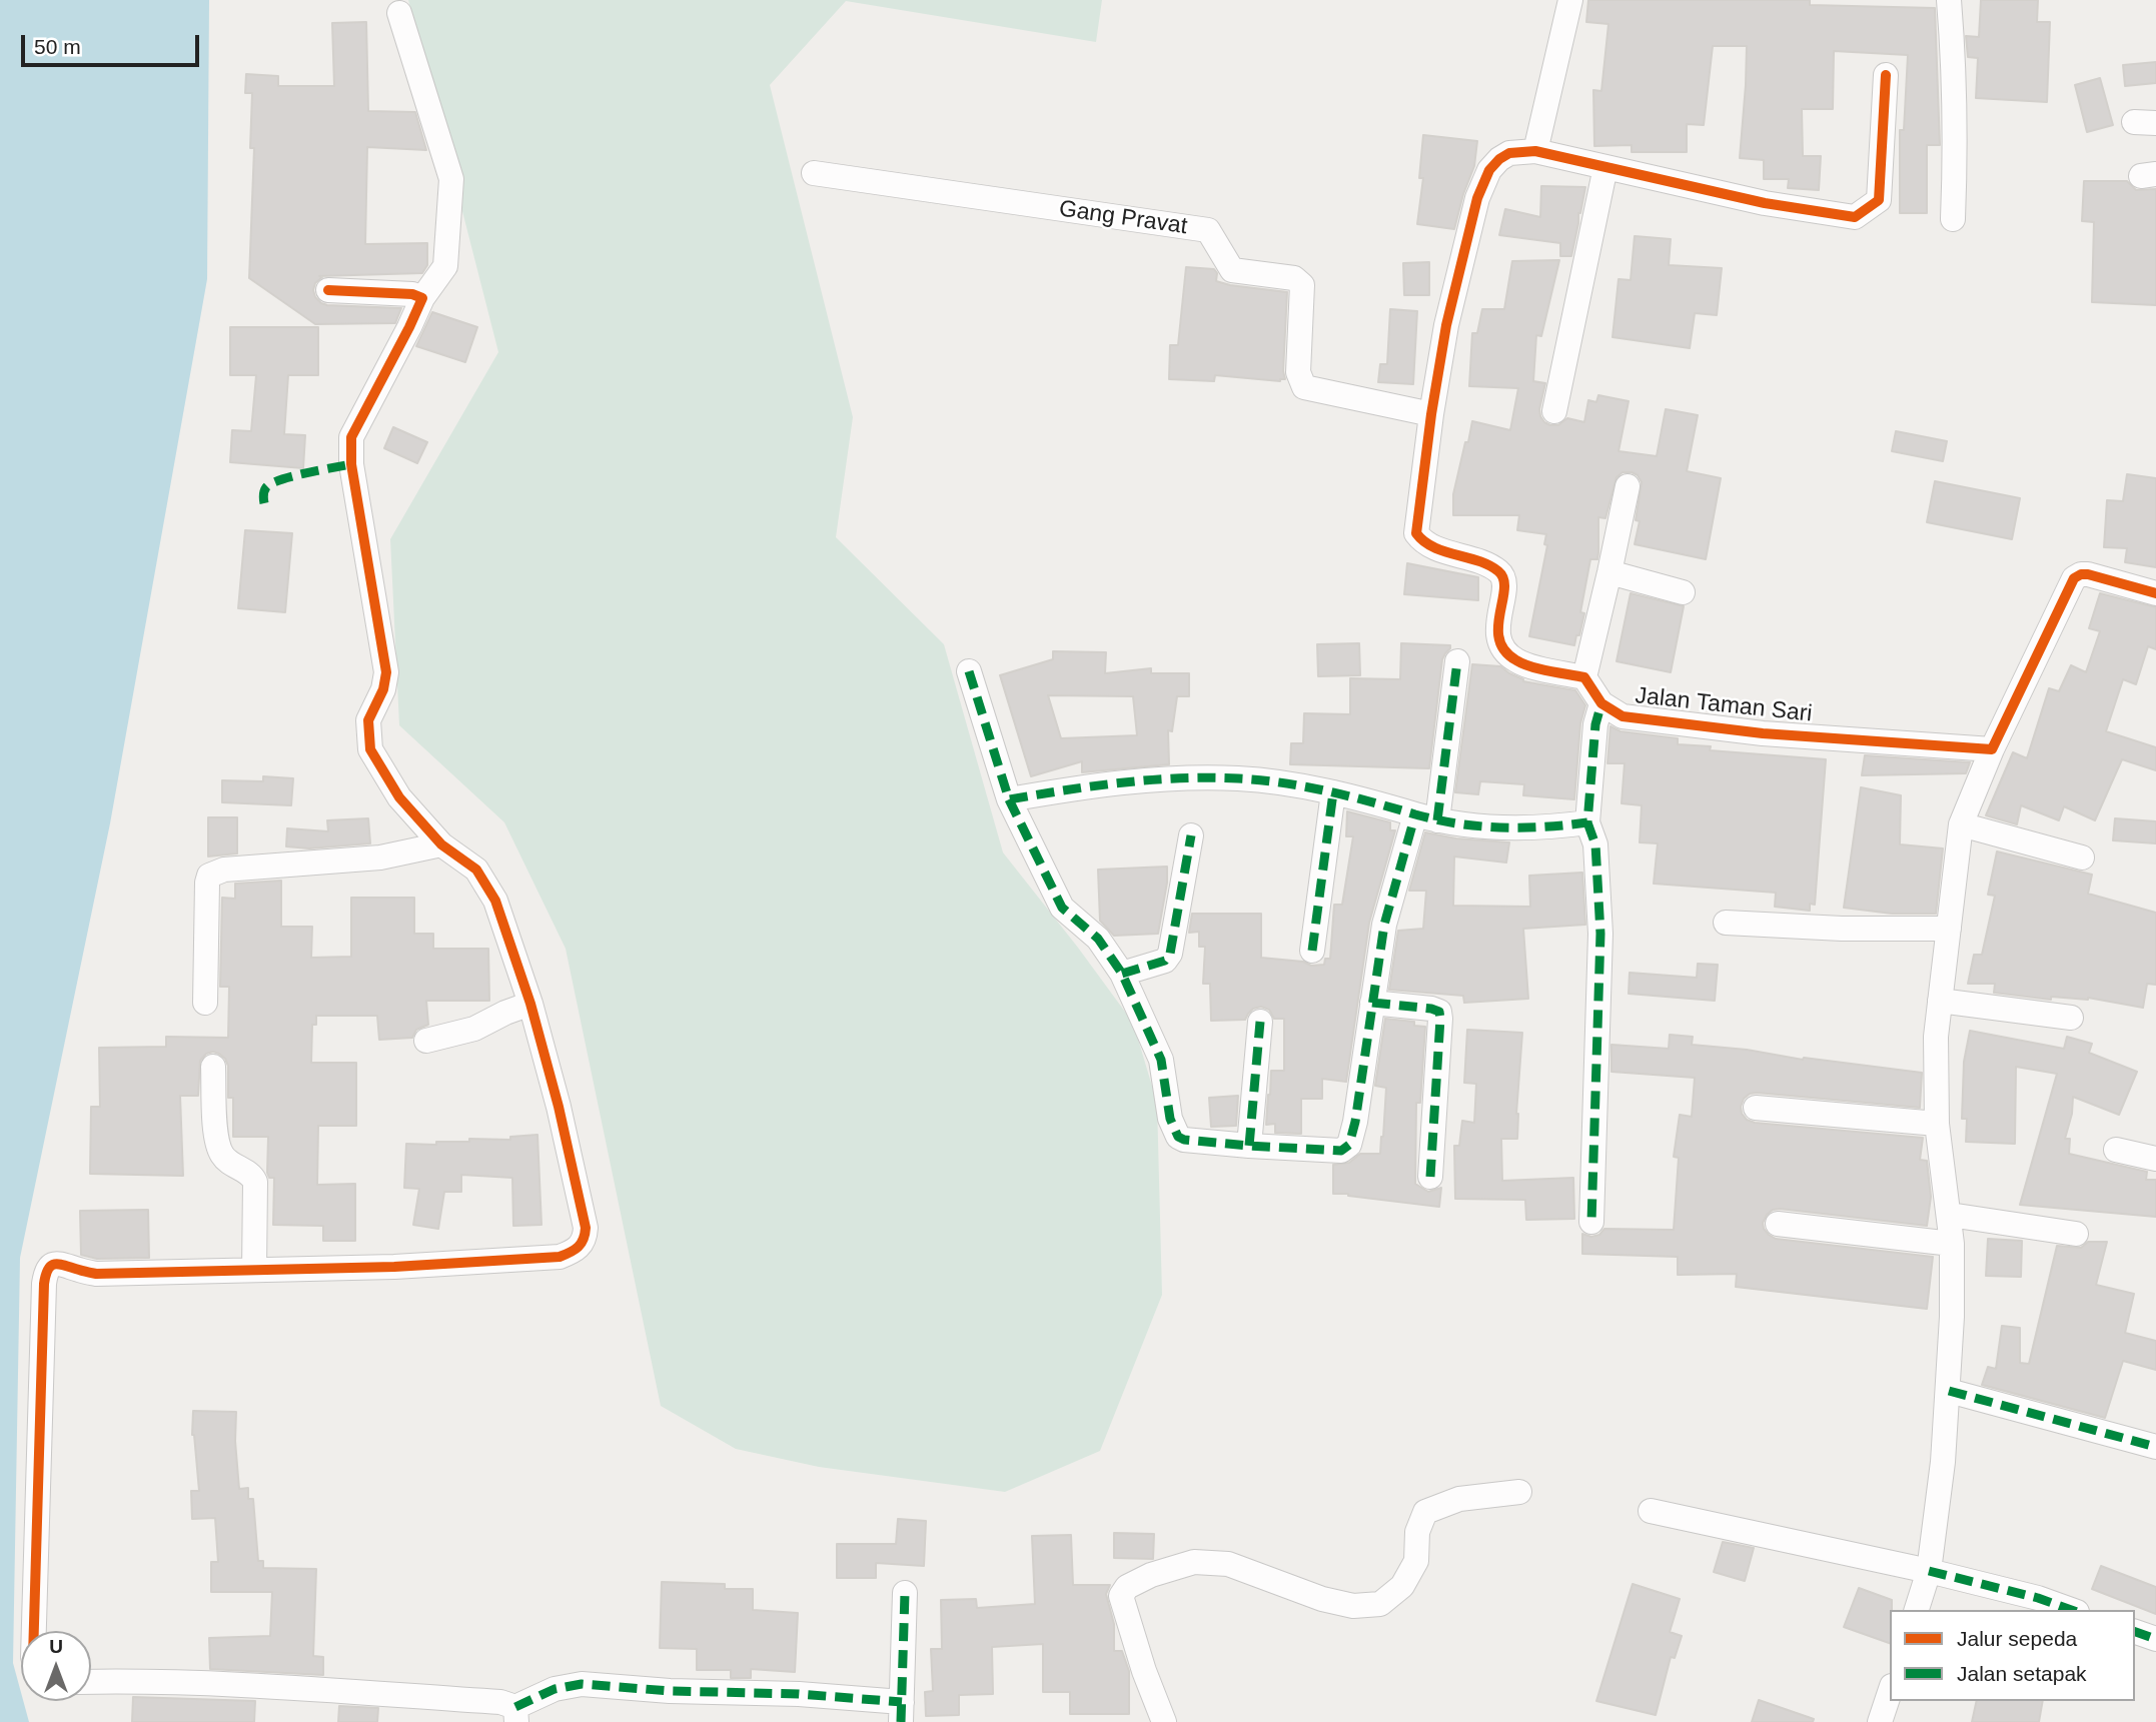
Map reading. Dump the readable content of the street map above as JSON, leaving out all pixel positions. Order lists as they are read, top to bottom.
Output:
{
  "streets": {
    "street": ["Gang Pravat", "Jalan Taman Sari"]
  },
  "legend": ["Jalur sepeda", "Jalan setapak"],
  "scale_bar": "50 m",
  "north": "top"
}
